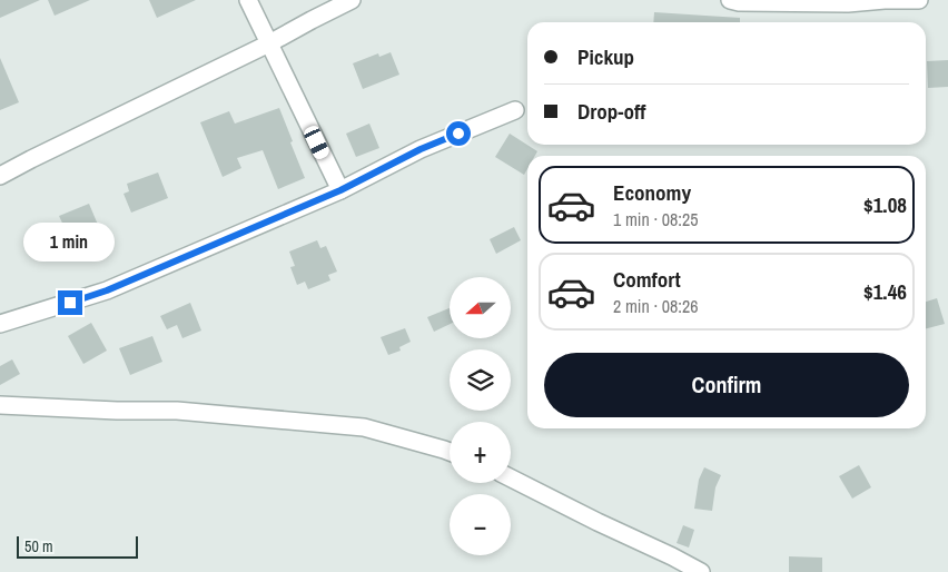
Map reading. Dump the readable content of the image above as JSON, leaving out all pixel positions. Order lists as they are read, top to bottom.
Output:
{
  "scale_bar": "50 m",
  "north": "left",
  "page": {
    "banner": ["Pickup", "Drop-off"],
    "list": [
      {
        "name": "Economy",
        "note": "1 min · 08:25",
        "value": "$1.08"
      },
      {
        "name": "Comfort",
        "note": "2 min · 08:26",
        "value": "$1.46"
      }
    ],
    "bubble": "1 min",
    "map_buttons": ["+", "−"],
    "buttons": "Confirm",
    "scale": "50 m"
  }
}
